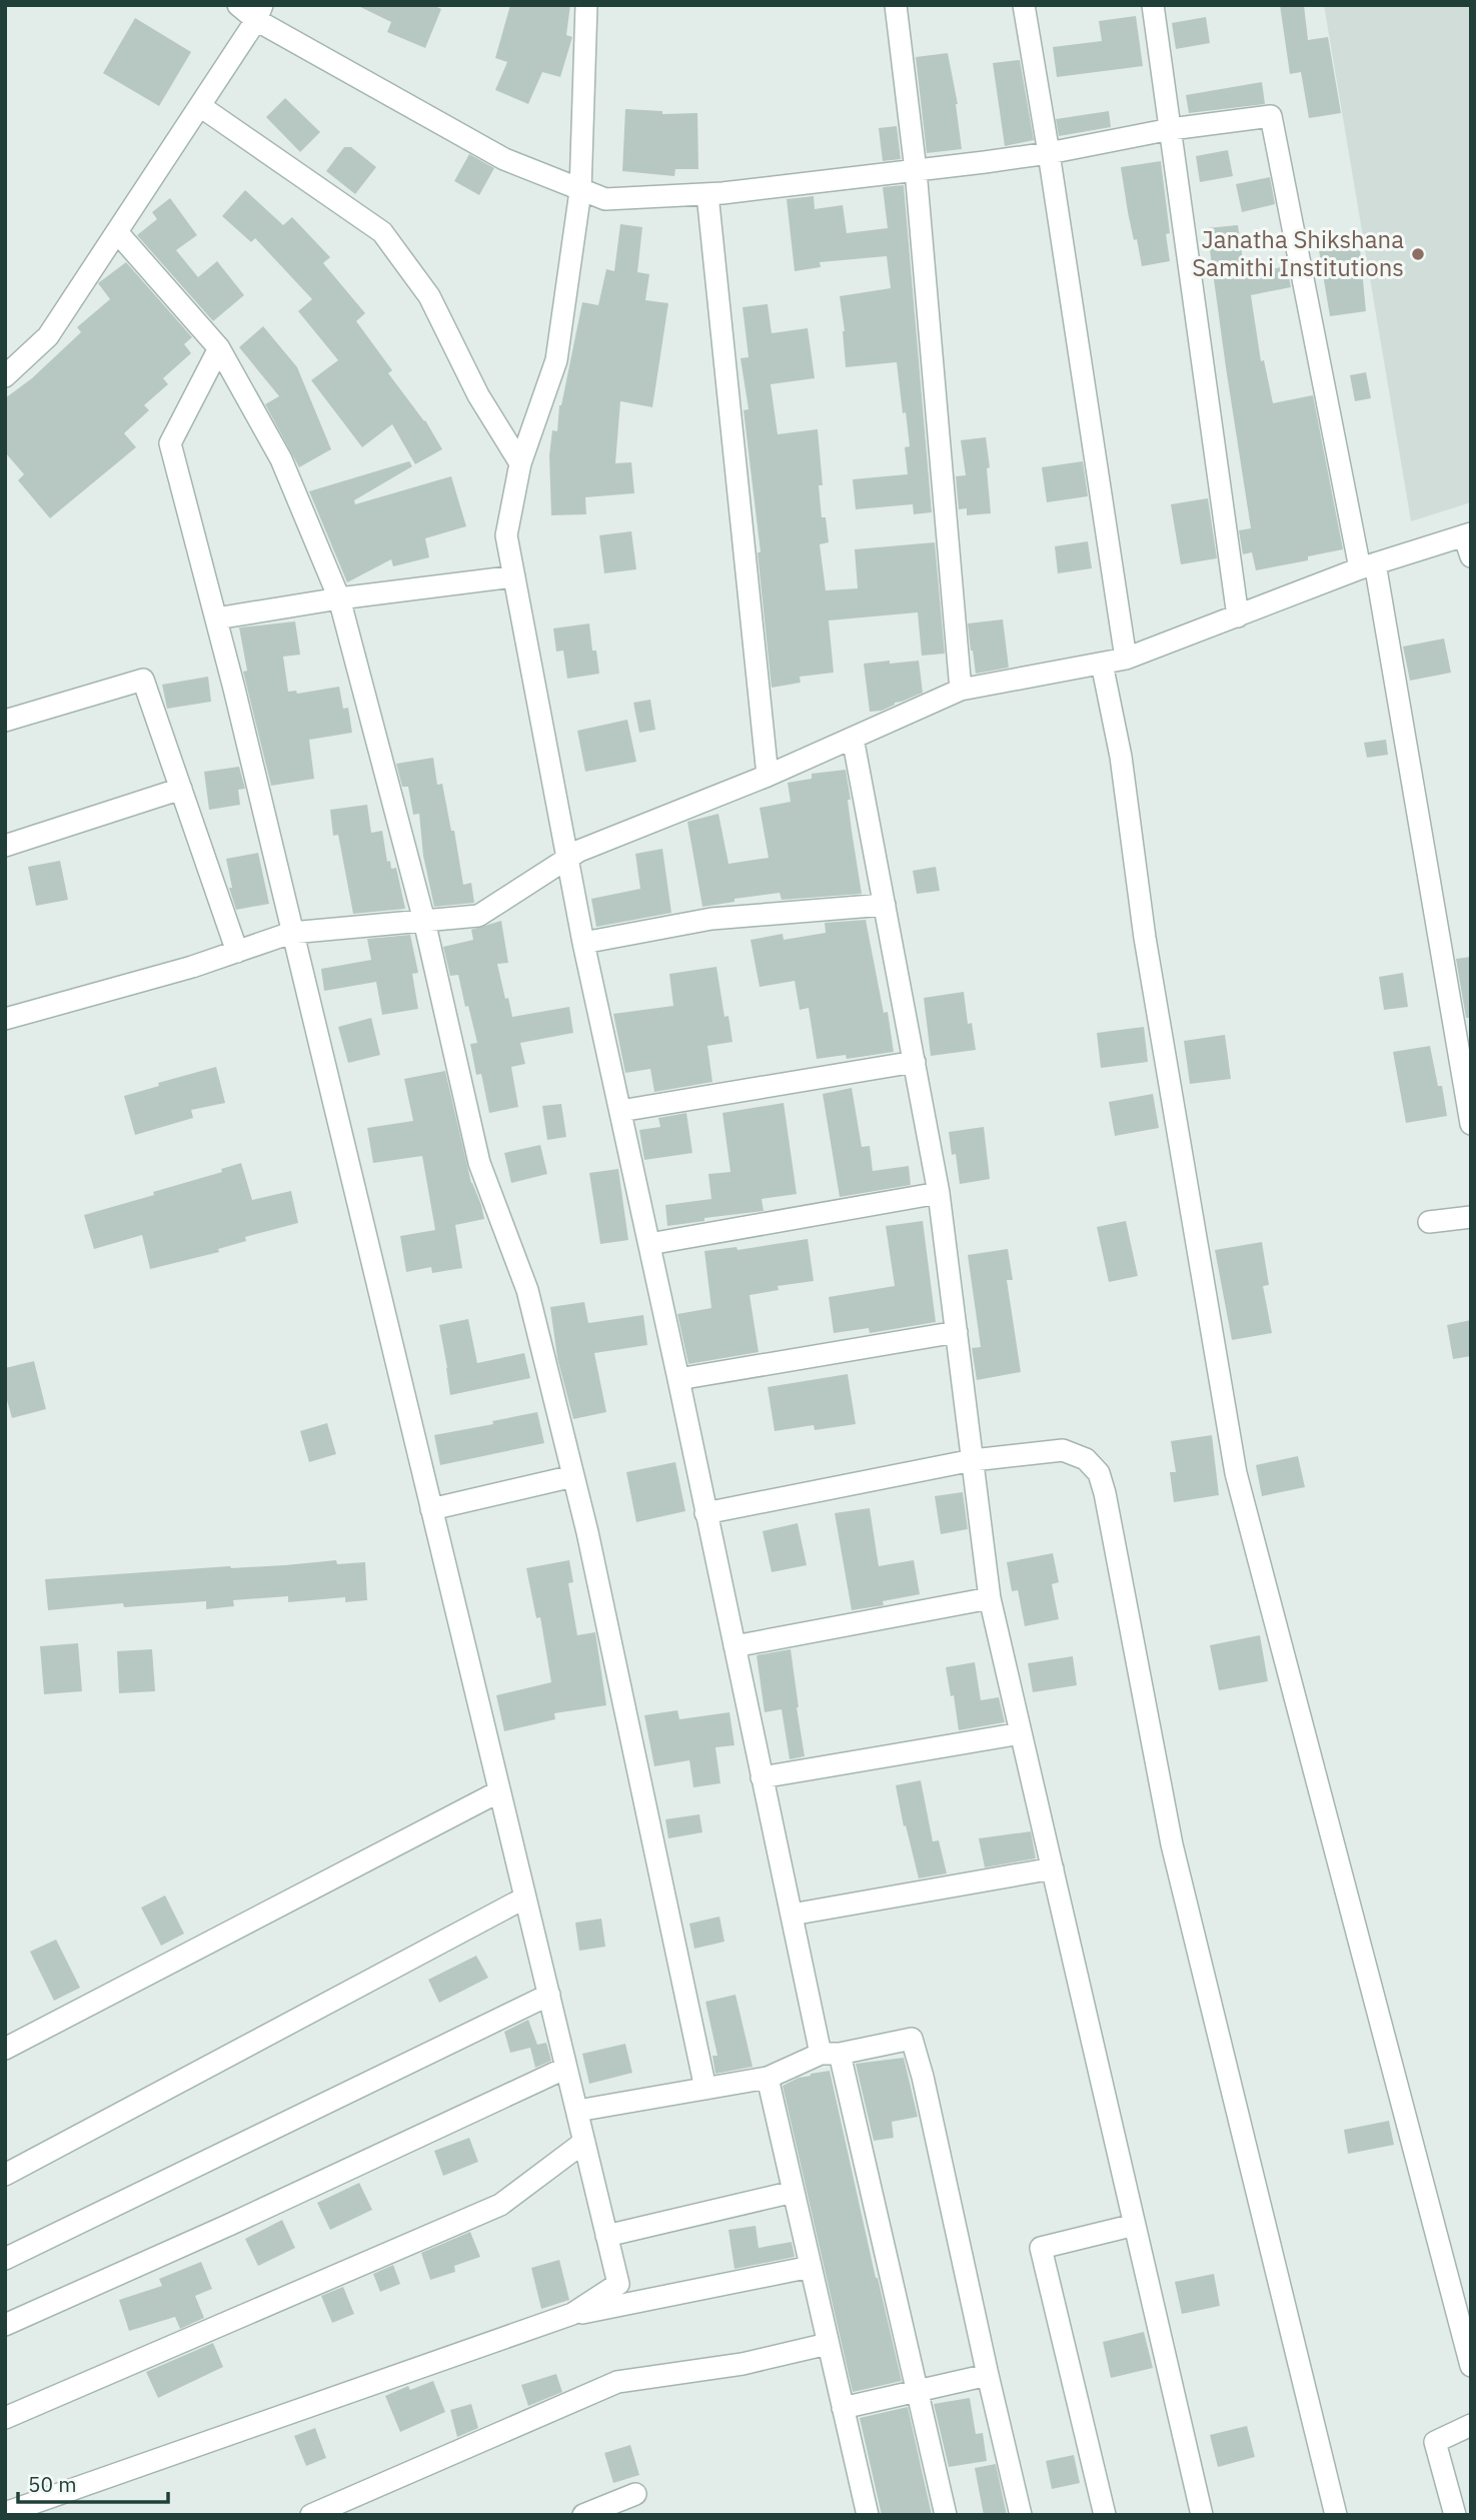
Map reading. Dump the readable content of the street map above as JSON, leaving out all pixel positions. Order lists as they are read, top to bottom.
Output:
{
  "places": ["Janatha Shikshana Samithi Institutions"],
  "scale_bar": "50 m"
}
